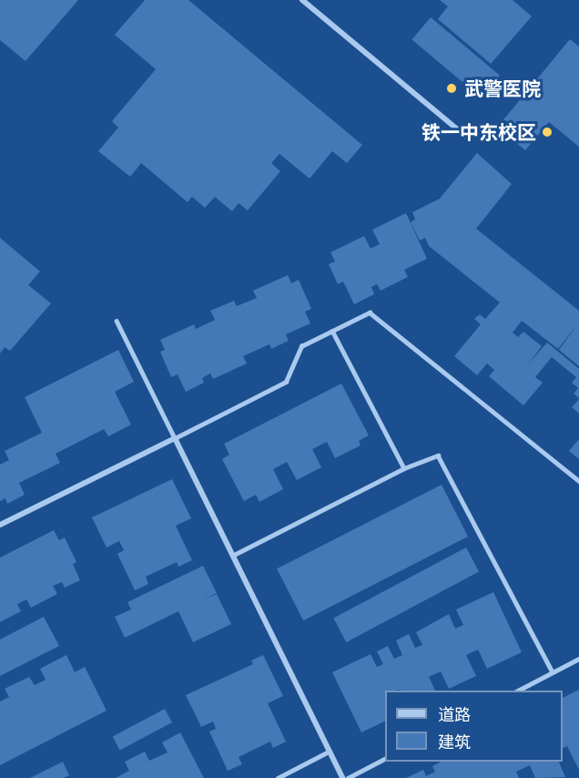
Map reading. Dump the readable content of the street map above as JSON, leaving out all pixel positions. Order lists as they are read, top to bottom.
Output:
{
  "places": ["武警医院", "铁一中东校区"],
  "legend": ["道路", "建筑"]
}
